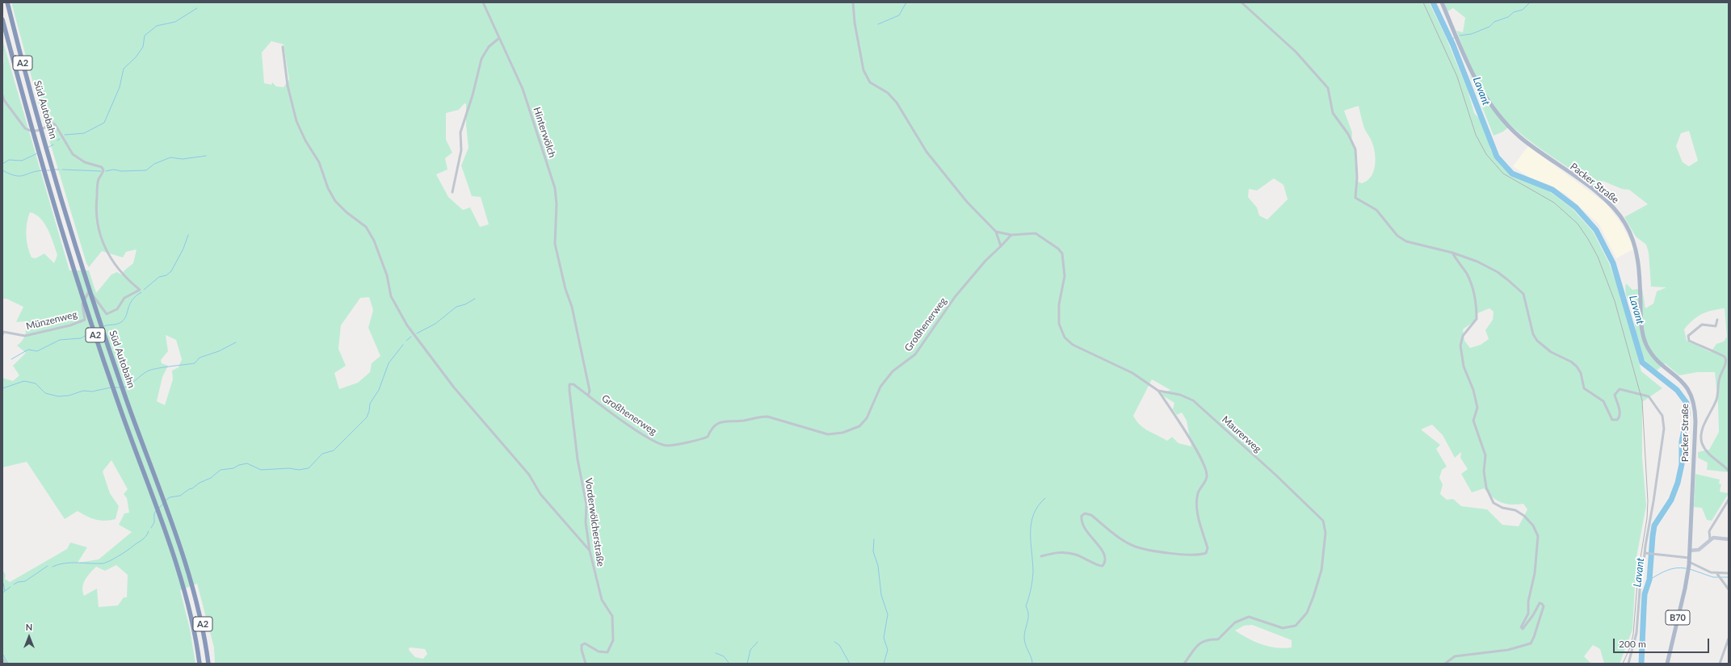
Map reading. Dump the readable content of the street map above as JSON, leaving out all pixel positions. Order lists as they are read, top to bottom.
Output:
{
  "streets": {
    "highway": ["A2", "Süd Autobahn"],
    "main road": ["Packer Straße", "B70"],
    "street": [
      "Hinterwölch",
      "Münzenweg",
      "Großhenerweg",
      "Maurerweg",
      "Vorderwölcherstraße"
    ]
  },
  "crossings": [
    ["Hinterwölch", "Großhenerweg"],
    ["Hinterwölch", "Vorderwölcherstraße"],
    ["Packer Straße", "B70"],
    ["Großhenerweg", "Maurerweg"],
    ["Großhenerweg", "Vorderwölcherstraße"]
  ],
  "water": ["Lavant"],
  "scale_bar": "200 m",
  "north": "top"
}
